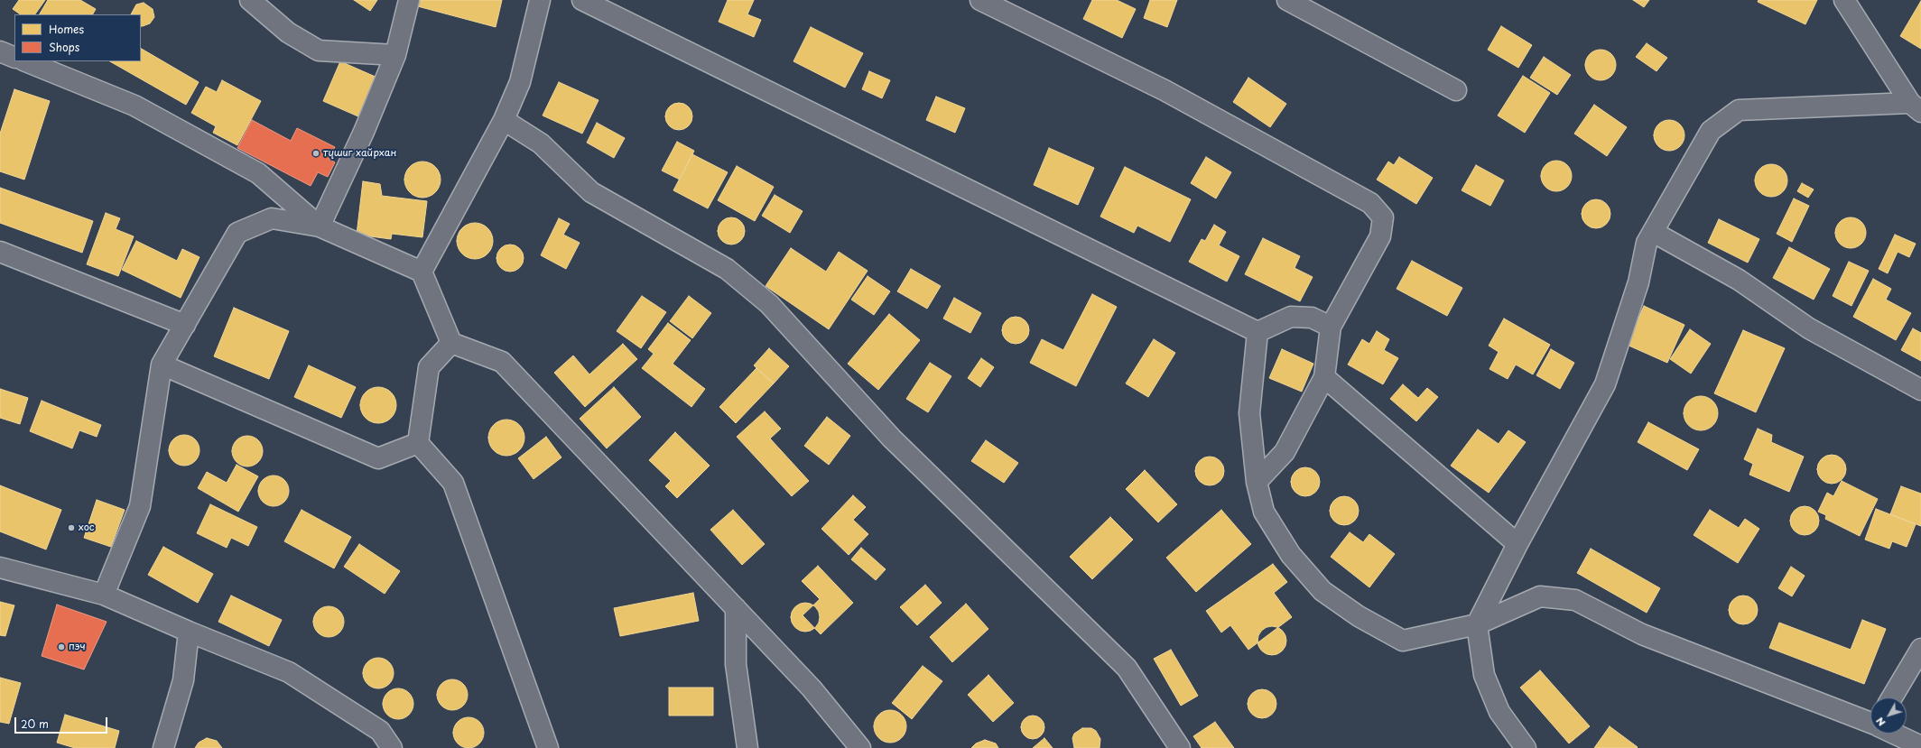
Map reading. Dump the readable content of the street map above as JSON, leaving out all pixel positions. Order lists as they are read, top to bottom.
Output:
{
  "places": ["түшиг хайрхан", "хос", "пэч"],
  "legend": ["Homes", "Shops"],
  "scale_bar": "20 m",
  "north": "bottom left"
}
